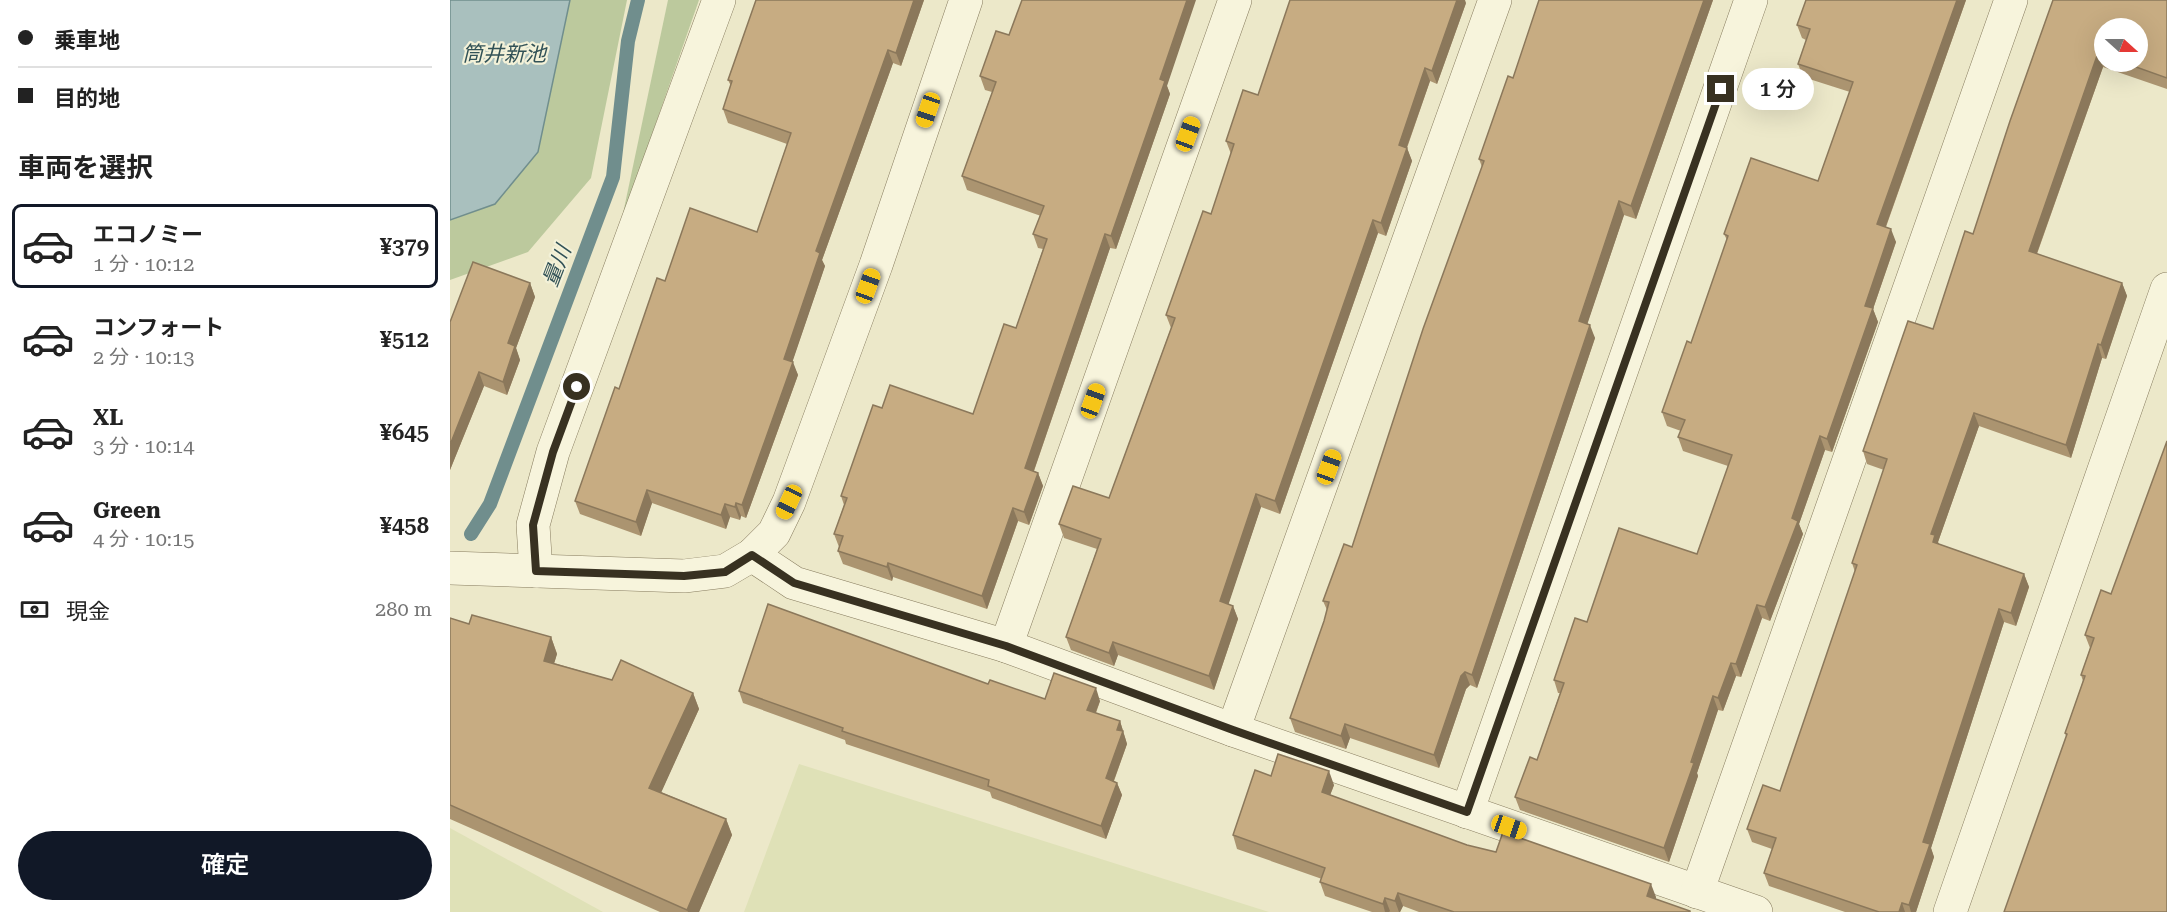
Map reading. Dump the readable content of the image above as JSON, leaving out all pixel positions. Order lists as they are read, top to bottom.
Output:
{
  "water": ["筒井新池", "量川"],
  "north": "right",
  "page": {
    "banner": ["乗車地", "目的地"],
    "bubble": "1 分",
    "heading": "車両を選択",
    "list": [
      {
        "name": "エコノミー",
        "note": "1 分 · 10:12",
        "value": "¥379"
      },
      {
        "name": "コンフォート",
        "note": "2 分 · 10:13",
        "value": "¥512"
      },
      {
        "name": "XL",
        "note": "3 分 · 10:14",
        "value": "¥645"
      },
      {
        "name": "Green",
        "note": "4 分 · 10:15",
        "value": "¥458"
      }
    ],
    "pay": ["現金", "280 m"],
    "buttons": "確定"
  }
}
